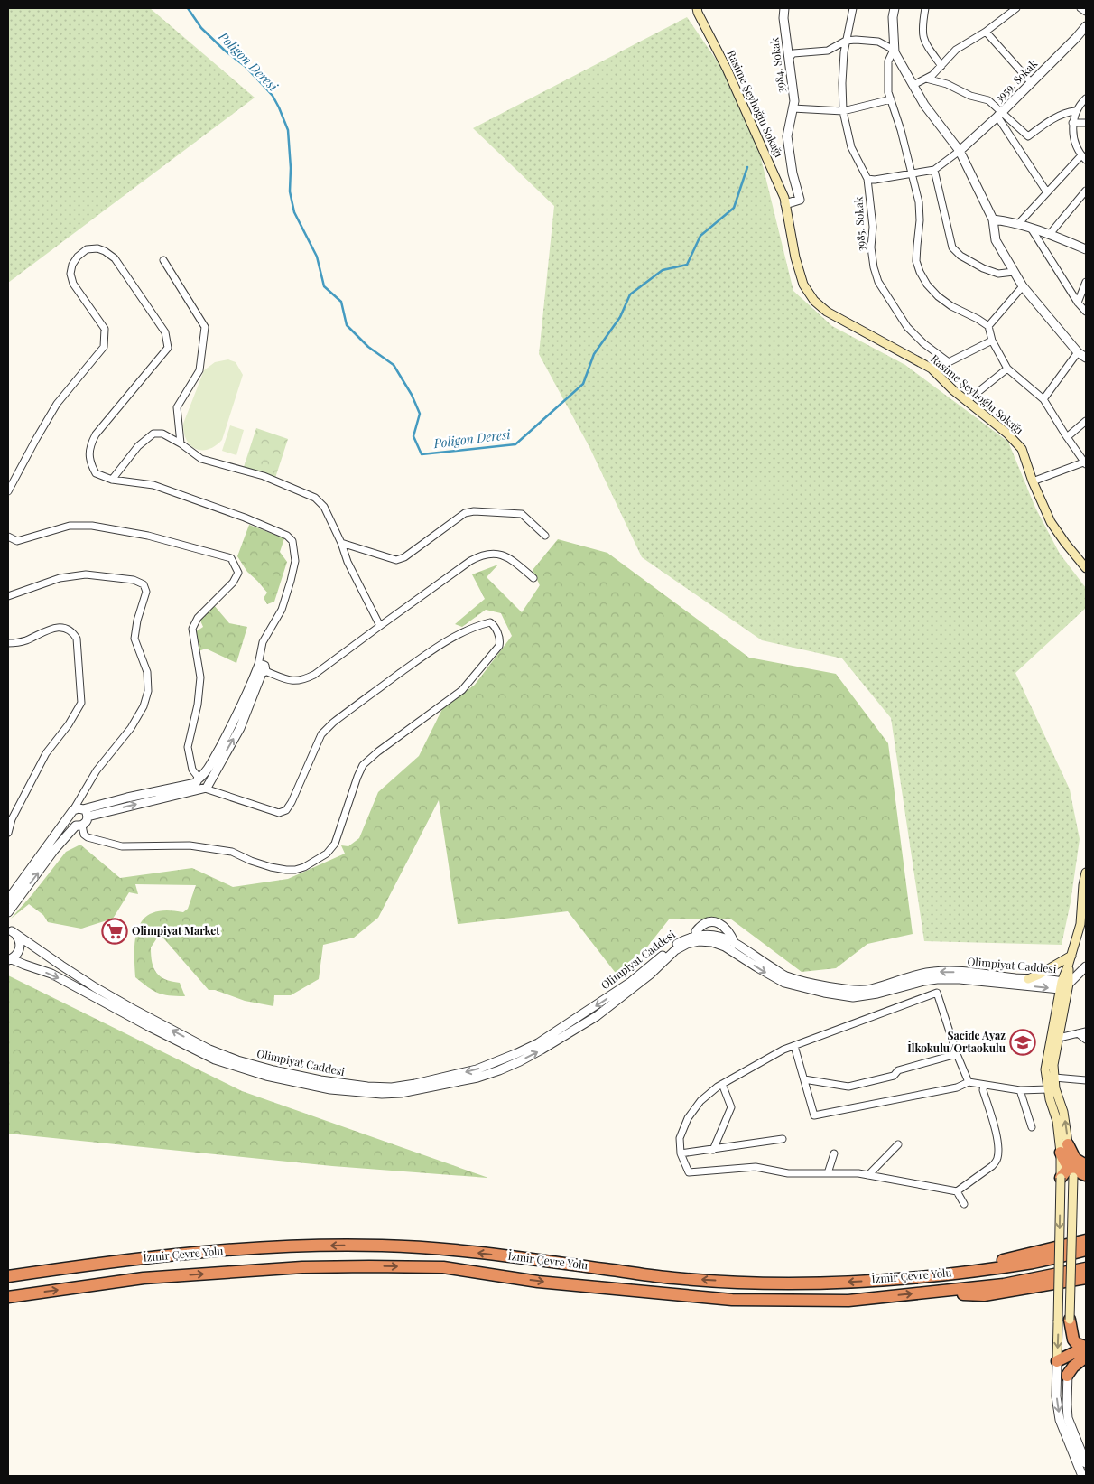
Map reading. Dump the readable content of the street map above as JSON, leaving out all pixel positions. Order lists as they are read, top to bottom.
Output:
{
  "streets": {
    "highway": ["İzmir Çevre Yolu"],
    "main road": ["Rasime Şeyhoğlu Sokağı"],
    "street": [
      "3984. Sokak",
      "3959. Sokak",
      "3985. Sokak",
      "Olimpiyat Caddesi"
    ]
  },
  "crossings": [
    ["3984. Sokak", "Rasime Şeyhoğlu Sokağı"]
  ],
  "water": ["Poligon Deresi"],
  "places": {
    "supermarket": ["Olimpiyat Market"],
    "school or university": ["Sacide Ayaz İlkokulu/Ortaokulu"]
  }
}
